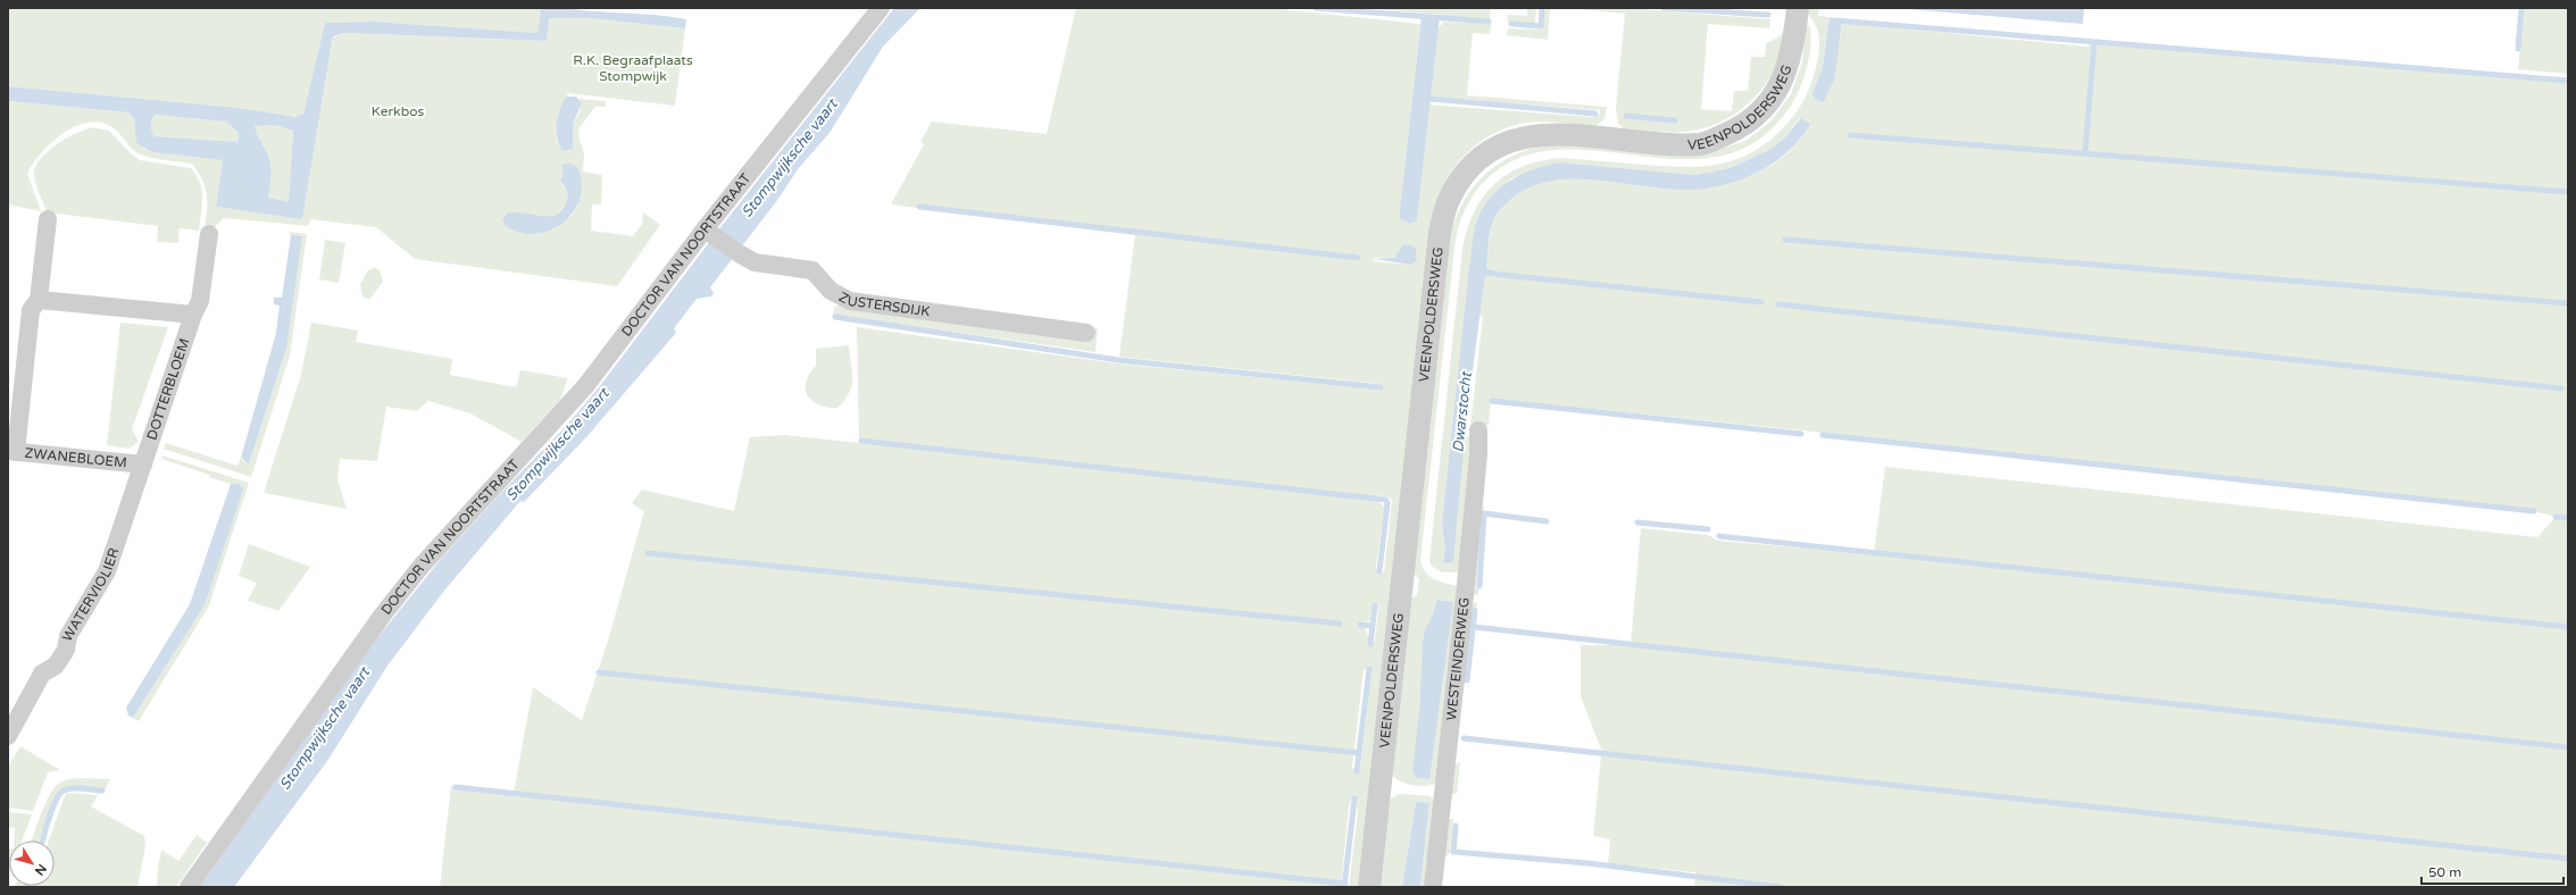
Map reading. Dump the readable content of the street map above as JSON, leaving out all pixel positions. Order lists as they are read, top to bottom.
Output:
{
  "streets": {
    "street": [
      "VEENPOLDERSWEG",
      "DOCTOR VAN NOORTSTRAAT",
      "ZUSTERSDIJK",
      "DOTTERBLOEM",
      "ZWANEBLOEM",
      "WATERVIOLIER",
      "WESTEINDERWEG"
    ]
  },
  "crossings": [
    ["DOCTOR VAN NOORTSTRAAT", "ZUSTERSDIJK"],
    ["DOTTERBLOEM", "ZWANEBLOEM"],
    ["DOTTERBLOEM", "WATERVIOLIER"],
    ["ZWANEBLOEM", "WATERVIOLIER"]
  ],
  "water": ["Stompwijksche vaart", "Dwarstocht"],
  "parks": ["R.K. Begraafplaats Stompwijk", "Kerkbos"],
  "scale_bar": "50 m",
  "north": "bottom right"
}
